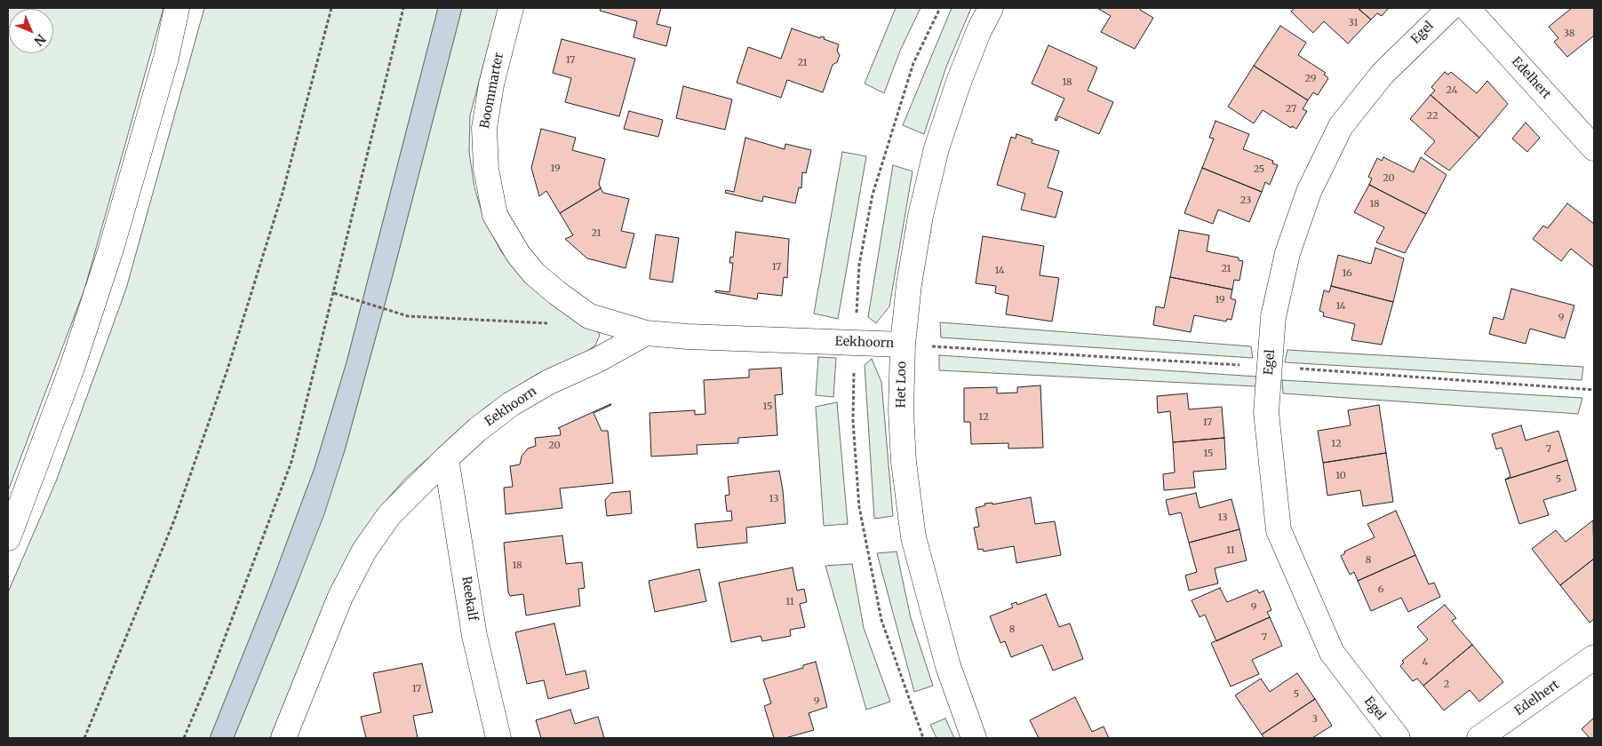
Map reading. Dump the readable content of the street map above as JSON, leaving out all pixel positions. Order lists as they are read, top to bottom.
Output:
{
  "streets": {
    "main road": [
      "Egel",
      "Edelhert",
      "Boommarter",
      "Eekhoorn",
      "Het Loo",
      "Reekalf"
    ]
  },
  "crossings": [
    ["Boommarter", "Eekhoorn"],
    ["Eekhoorn", "Het Loo"],
    ["Eekhoorn", "Reekalf"]
  ],
  "house_numbers": [
    "31",
    "38",
    "17",
    "21",
    "29",
    "18",
    "24",
    "27",
    "22",
    "19",
    "25",
    "20",
    "23",
    "18",
    "21",
    "17",
    "21",
    "14",
    "16",
    "19",
    "14",
    "9",
    "15",
    "12",
    "17",
    "12",
    "20",
    "7",
    "15",
    "10",
    "5",
    "13",
    "13",
    "11",
    "8",
    "18",
    "6",
    "11",
    "9",
    "8",
    "7",
    "4",
    "2",
    "17",
    "5",
    "9",
    "3"
  ],
  "north": "bottom right"
}
